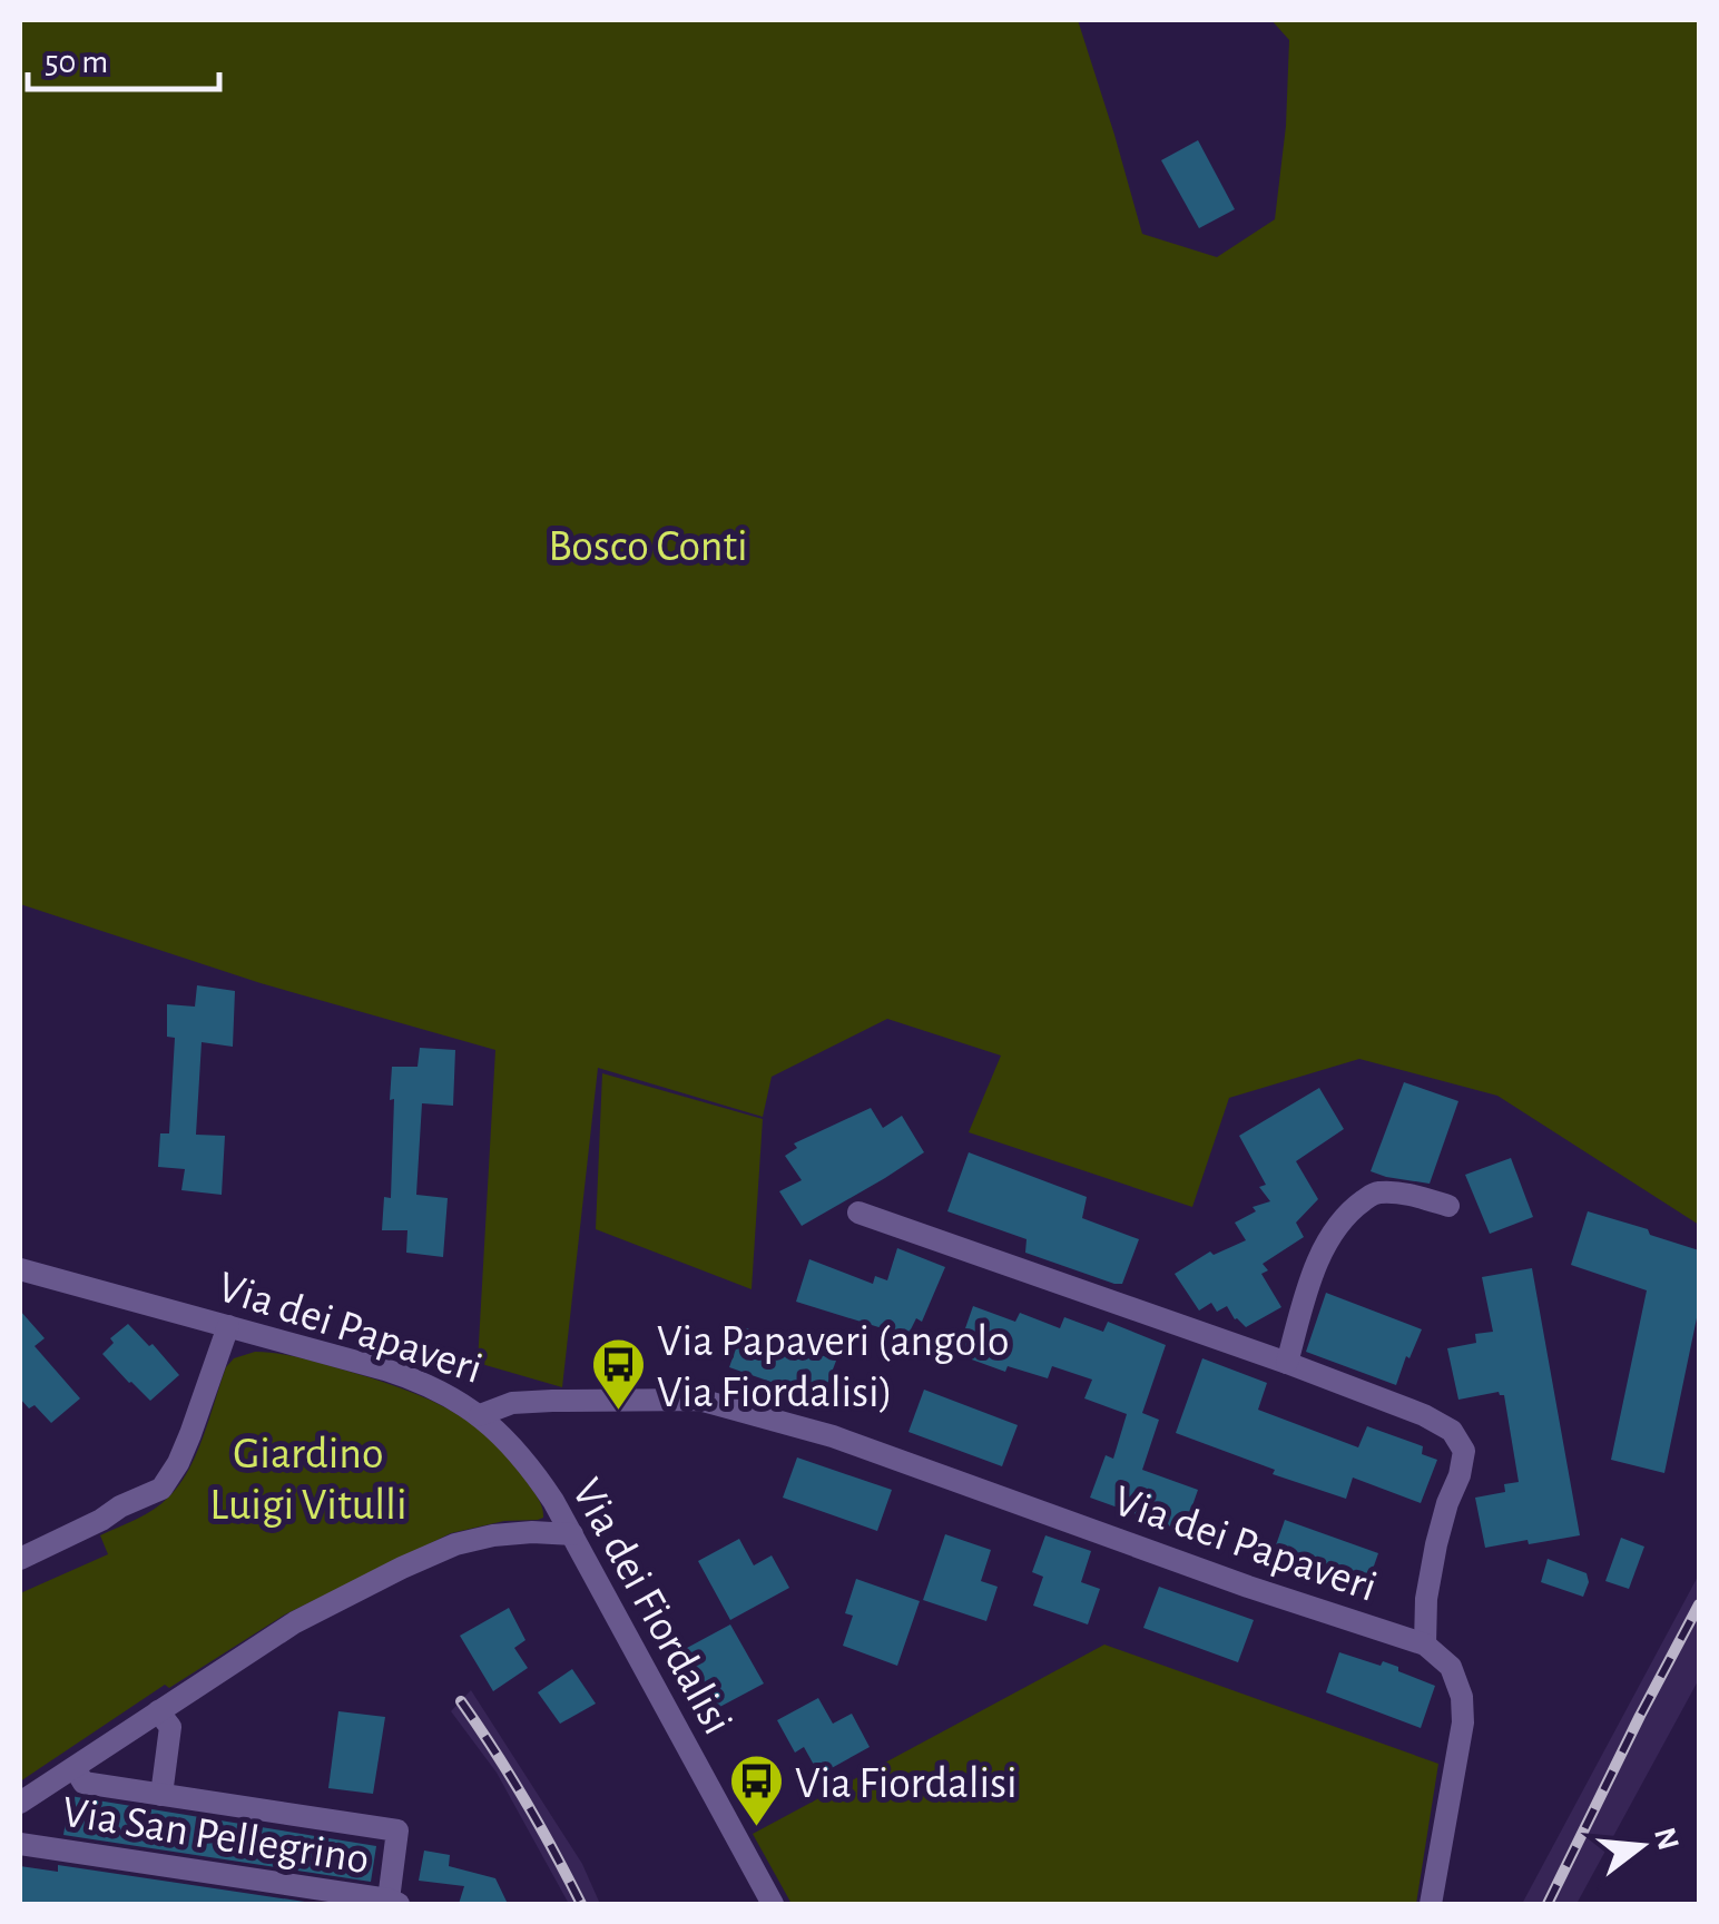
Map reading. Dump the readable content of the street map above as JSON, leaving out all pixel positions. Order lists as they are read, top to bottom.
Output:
{
  "streets": {
    "street": ["Via dei Papaveri", "Via dei Fiordalisi", "Via San Pellegrino"]
  },
  "crossings": [
    ["Via dei Papaveri", "Via dei Fiordalisi"]
  ],
  "parks": ["Bosco Conti", "Giardino Luigi Vitulli"],
  "places": {
    "bus stop": ["Via Papaveri (angolo Via Fiordalisi)", "Via Fiordalisi"]
  },
  "scale_bar": "50 m",
  "north": "right"
}
